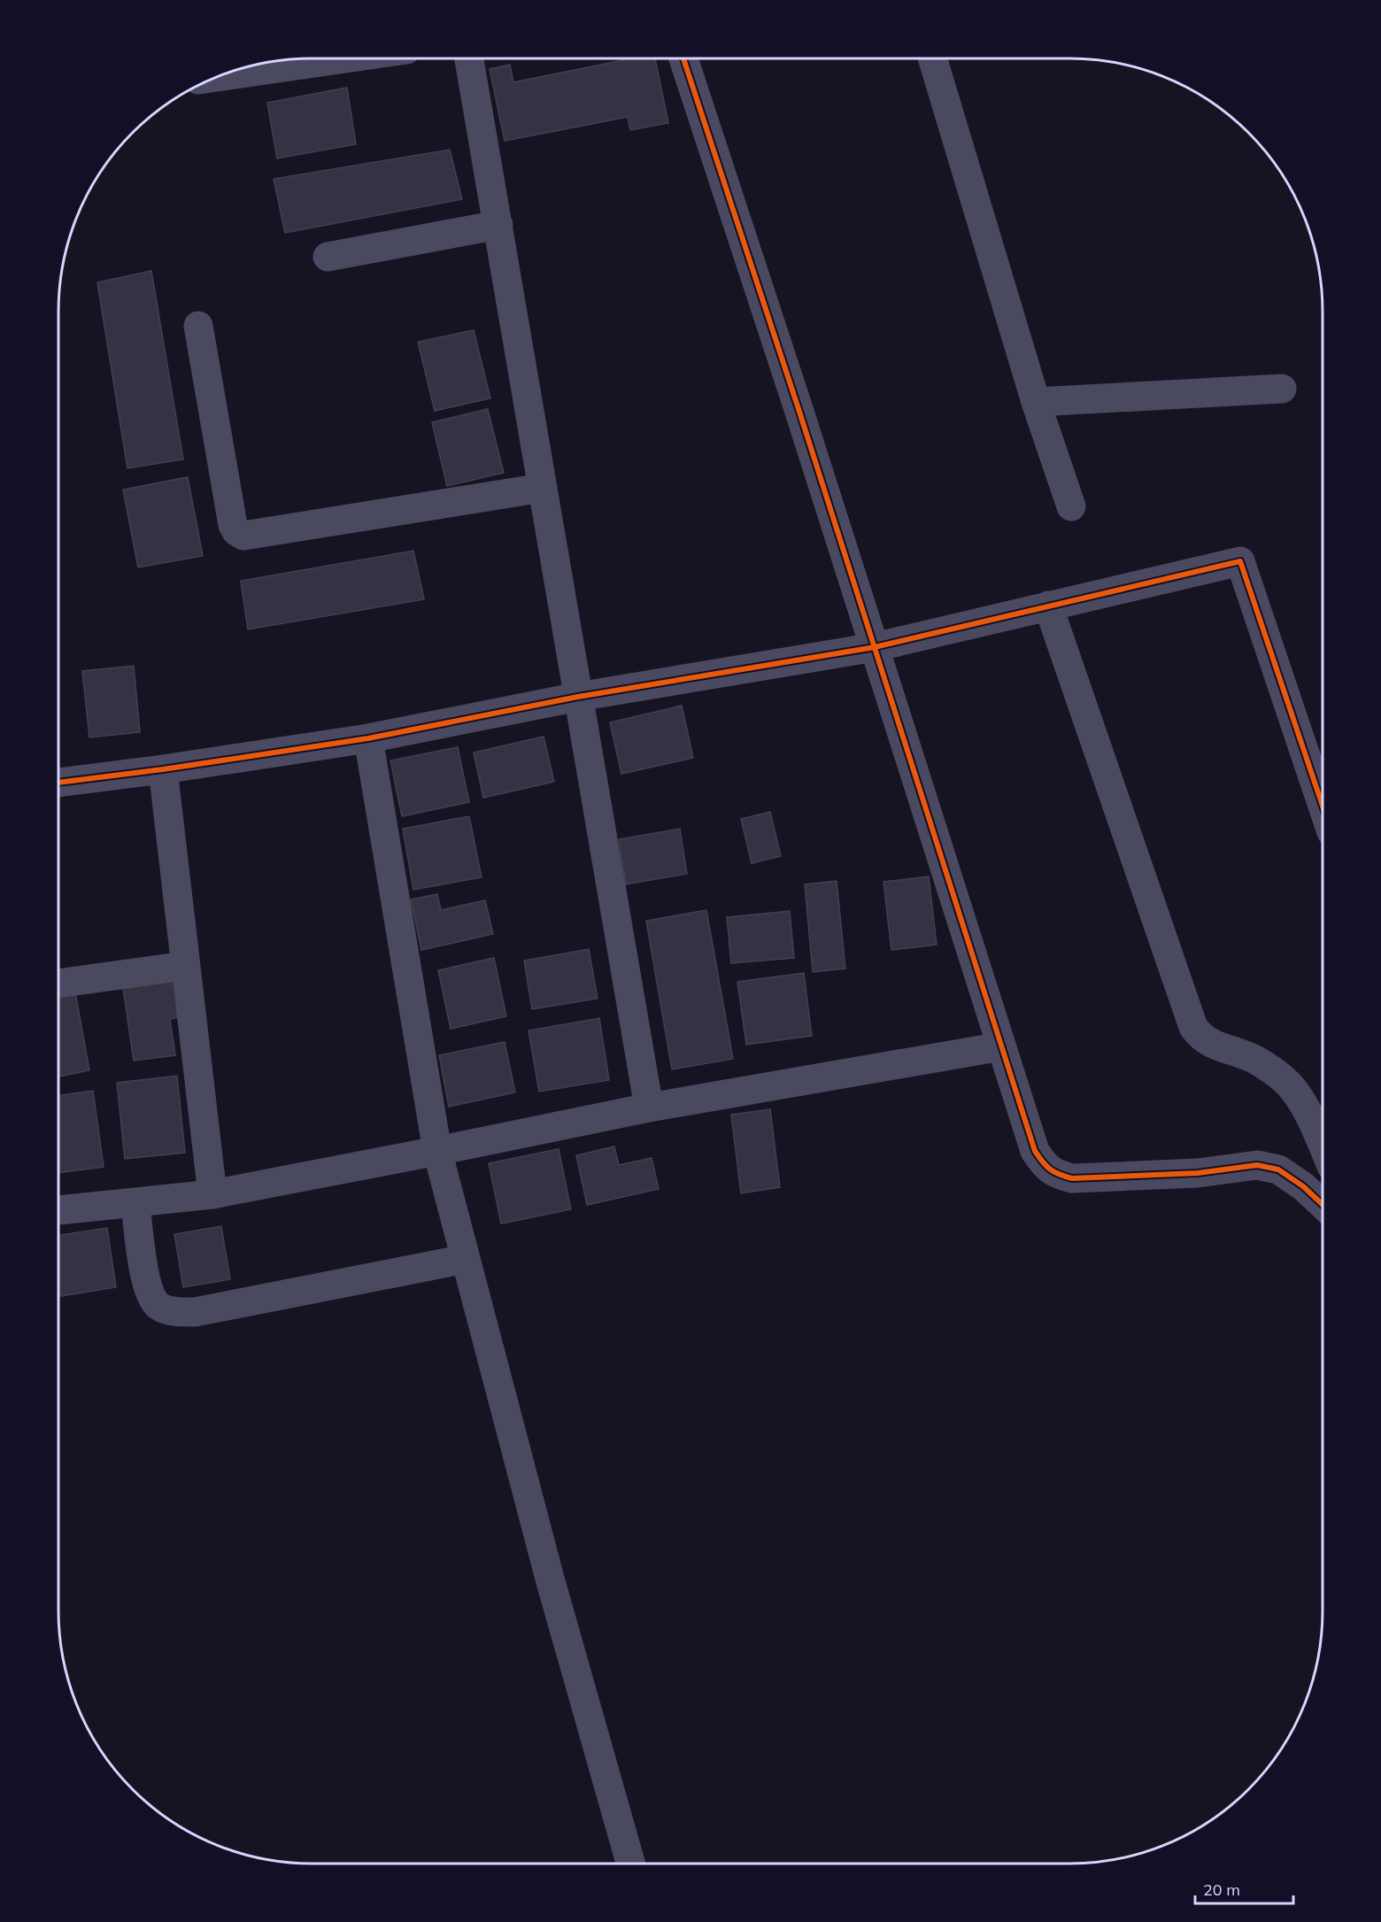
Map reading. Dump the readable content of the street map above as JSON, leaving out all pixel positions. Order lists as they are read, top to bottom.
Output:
{
  "scale_bar": "20 m"
}
